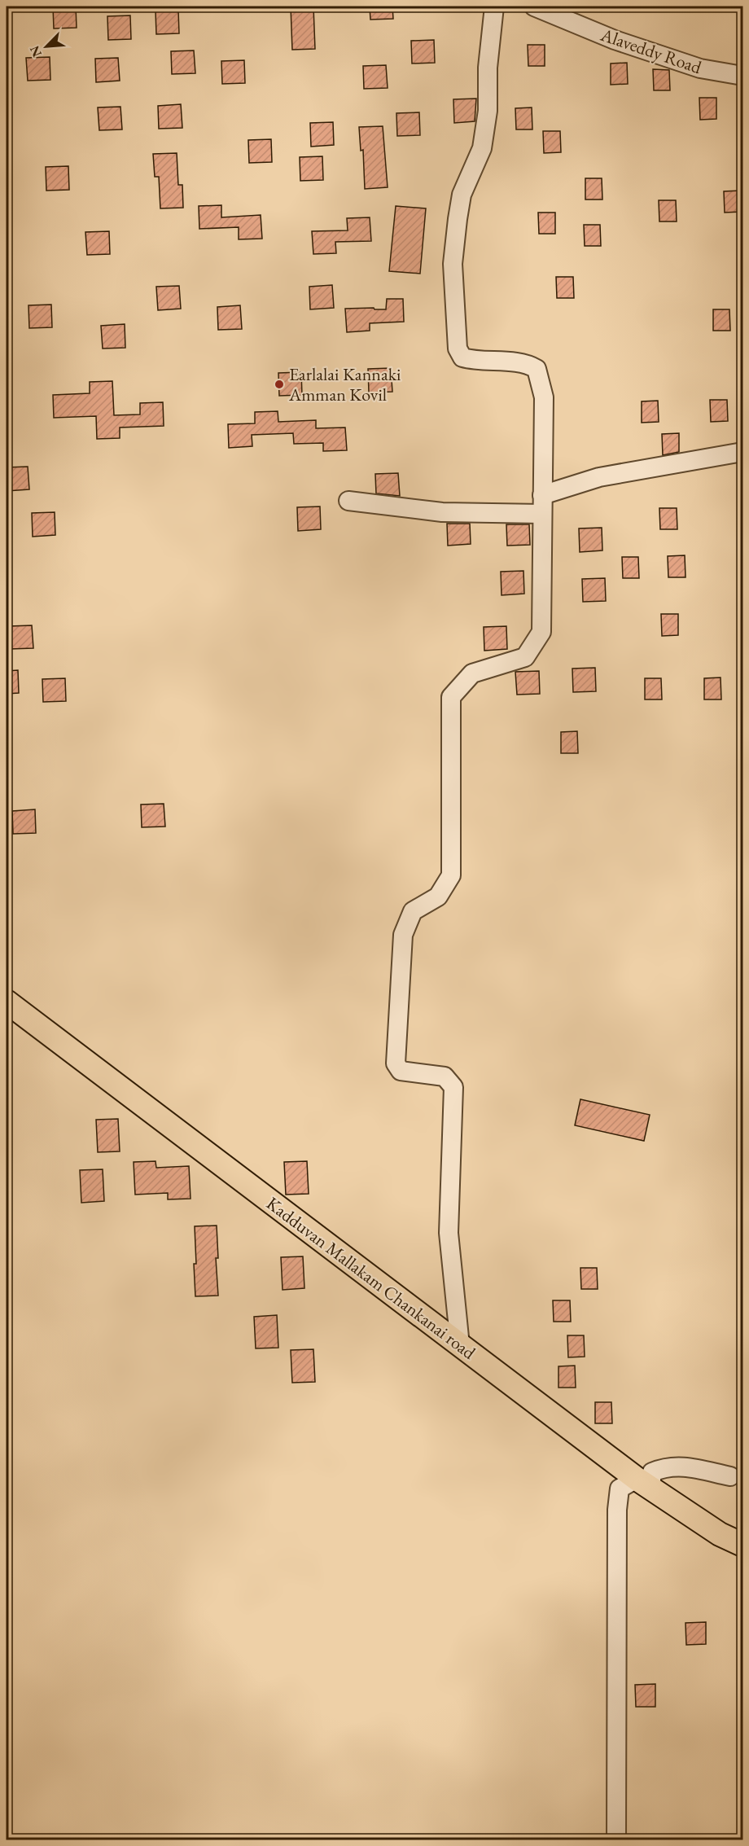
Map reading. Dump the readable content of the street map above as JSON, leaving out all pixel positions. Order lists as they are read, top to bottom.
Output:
{
  "streets": {
    "main road": ["Kadduvan Mallakam Chankanai road"],
    "street": ["Alaveddy Road"]
  },
  "places": ["Earlalai Kannaki Amman Kovil"],
  "north": "bottom left"
}
